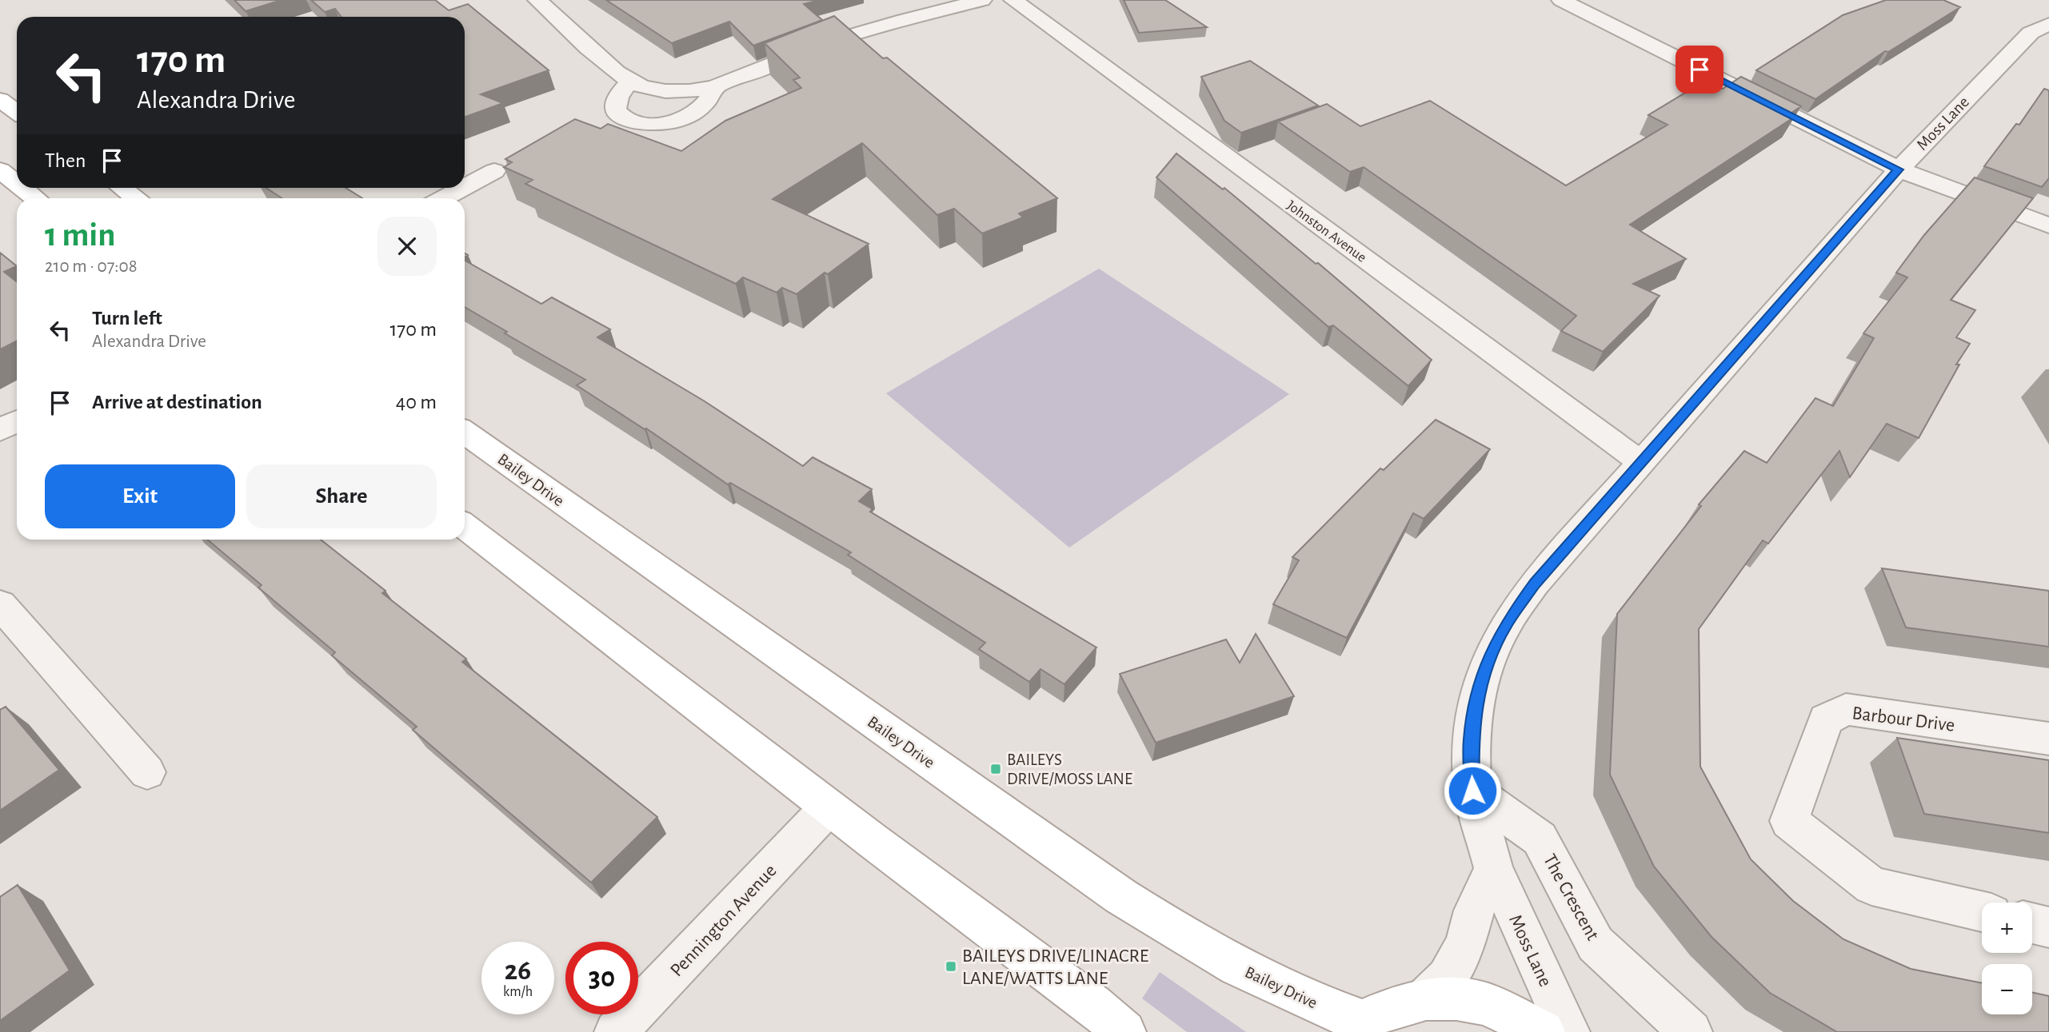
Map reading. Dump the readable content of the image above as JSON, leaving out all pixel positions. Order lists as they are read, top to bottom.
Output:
{
  "streets": {
    "main road": ["Bailey Drive"],
    "street": [
      "Moss Lane",
      "Johnston Avenue",
      "Barbour Drive",
      "The Crescent",
      "Pennington Avenue"
    ]
  },
  "crossings": [
    ["Moss Lane", "Johnston Avenue"],
    ["Moss Lane", "The Crescent"]
  ],
  "places": {
    "transit": ["BAILEYS DRIVE/MOSS LANE", "BAILEYS DRIVE/LINACRE LANE/WATTS LANE"]
  },
  "page": {
    "turn": ["170 m", "Alexandra Drive"],
    "then": "Then",
    "heading": ["1 min", "210 m · 07:08"],
    "list": [
      {
        "name": "Turn left",
        "note": "Alexandra Drive",
        "value": "170 m"
      },
      {
        "name": "Arrive at destination",
        "value": "40 m"
      }
    ],
    "buttons": ["Exit", "Share"],
    "map_buttons": ["+", "−"],
    "speed": "26 km/h",
    "limit": "30"
  }
}
